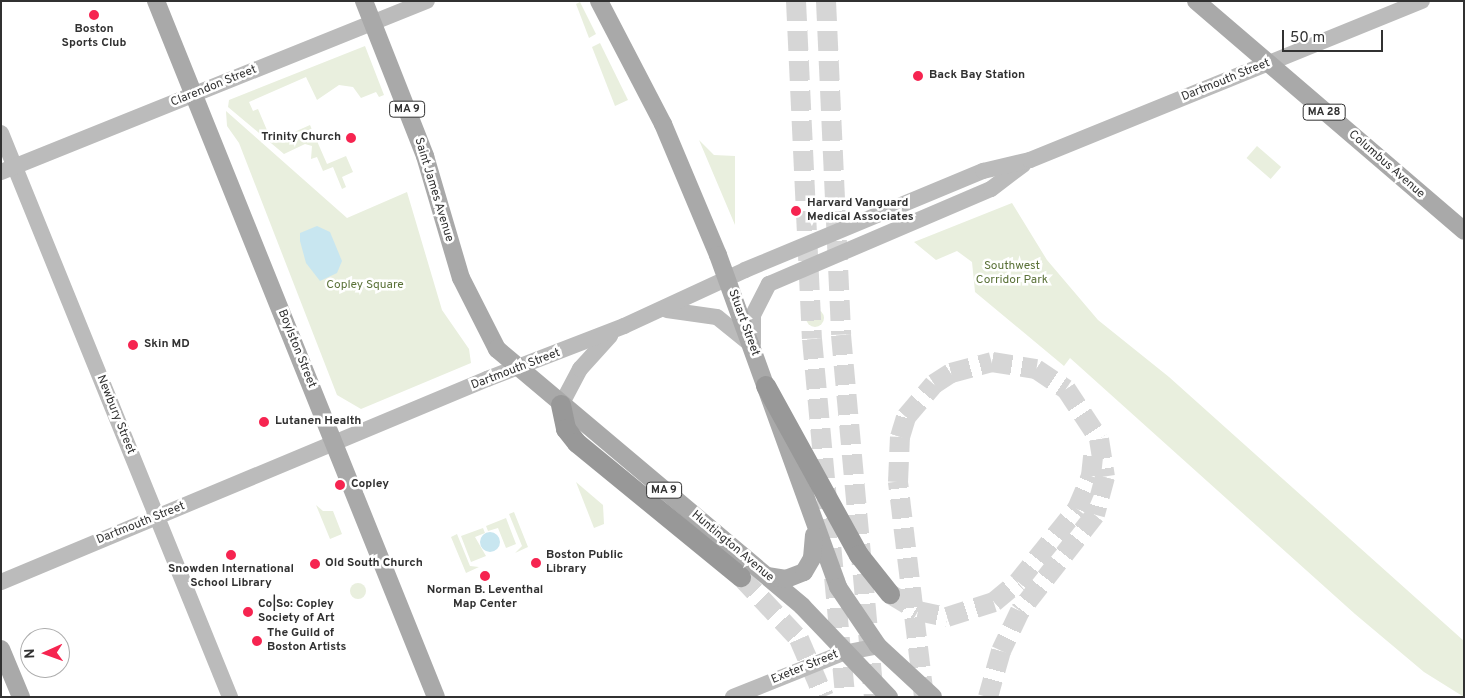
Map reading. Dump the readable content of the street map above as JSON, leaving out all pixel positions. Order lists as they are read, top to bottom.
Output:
{
  "streets": {
    "main road": [
      "Dartmouth Street",
      "Clarendon Street",
      "MA 9",
      "MA 28",
      "Columbus Avenue",
      "Saint James Avenue",
      "Stuart Street",
      "Boylston Street",
      "Newbury Street",
      "Huntington Avenue",
      "Exeter Street"
    ]
  },
  "crossings": [
    ["Dartmouth Street", "Columbus Avenue"],
    ["Dartmouth Street", "Saint James Avenue"],
    ["Dartmouth Street", "Stuart Street"],
    ["Dartmouth Street", "Boylston Street"],
    ["Dartmouth Street", "Newbury Street"],
    ["Dartmouth Street", "Huntington Avenue"],
    ["Clarendon Street", "Saint James Avenue"],
    ["Clarendon Street", "Boylston Street"],
    ["Clarendon Street", "Newbury Street"],
    ["Saint James Avenue", "Huntington Avenue"],
    ["Stuart Street", "Exeter Street"],
    ["Huntington Avenue", "Exeter Street"]
  ],
  "parks": ["Southwest Corridor Park", "Copley Square"],
  "places": [
    "Boston Sports Club",
    "Back Bay Station",
    "Trinity Church",
    "Harvard Vanguard Medical Associates",
    "Skin MD",
    "Lutanen Health",
    "Copley",
    "Snowden International School Library",
    "Boston Public Library",
    "Old South Church",
    "Norman B. Leventhal Map Center",
    "Co|So: Copley Society of Art",
    "The Guild of Boston Artists"
  ],
  "scale_bar": "50 m",
  "north": "left"
}
